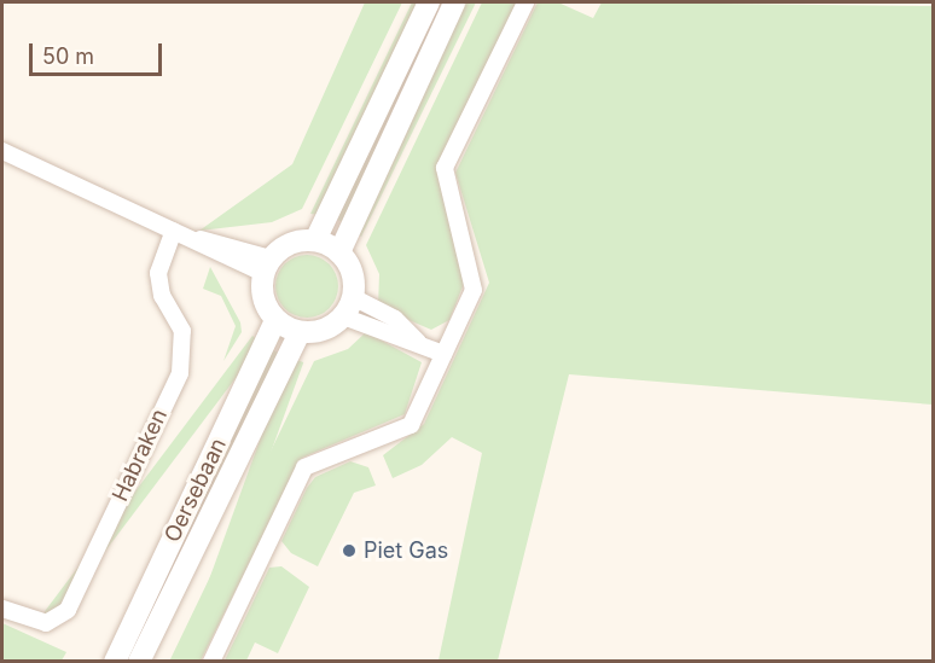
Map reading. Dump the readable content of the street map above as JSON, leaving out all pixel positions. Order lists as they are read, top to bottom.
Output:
{
  "streets": {
    "main road": ["Oersebaan"],
    "street": ["Habraken"]
  },
  "places": ["Piet Gas"],
  "scale_bar": "50 m"
}
